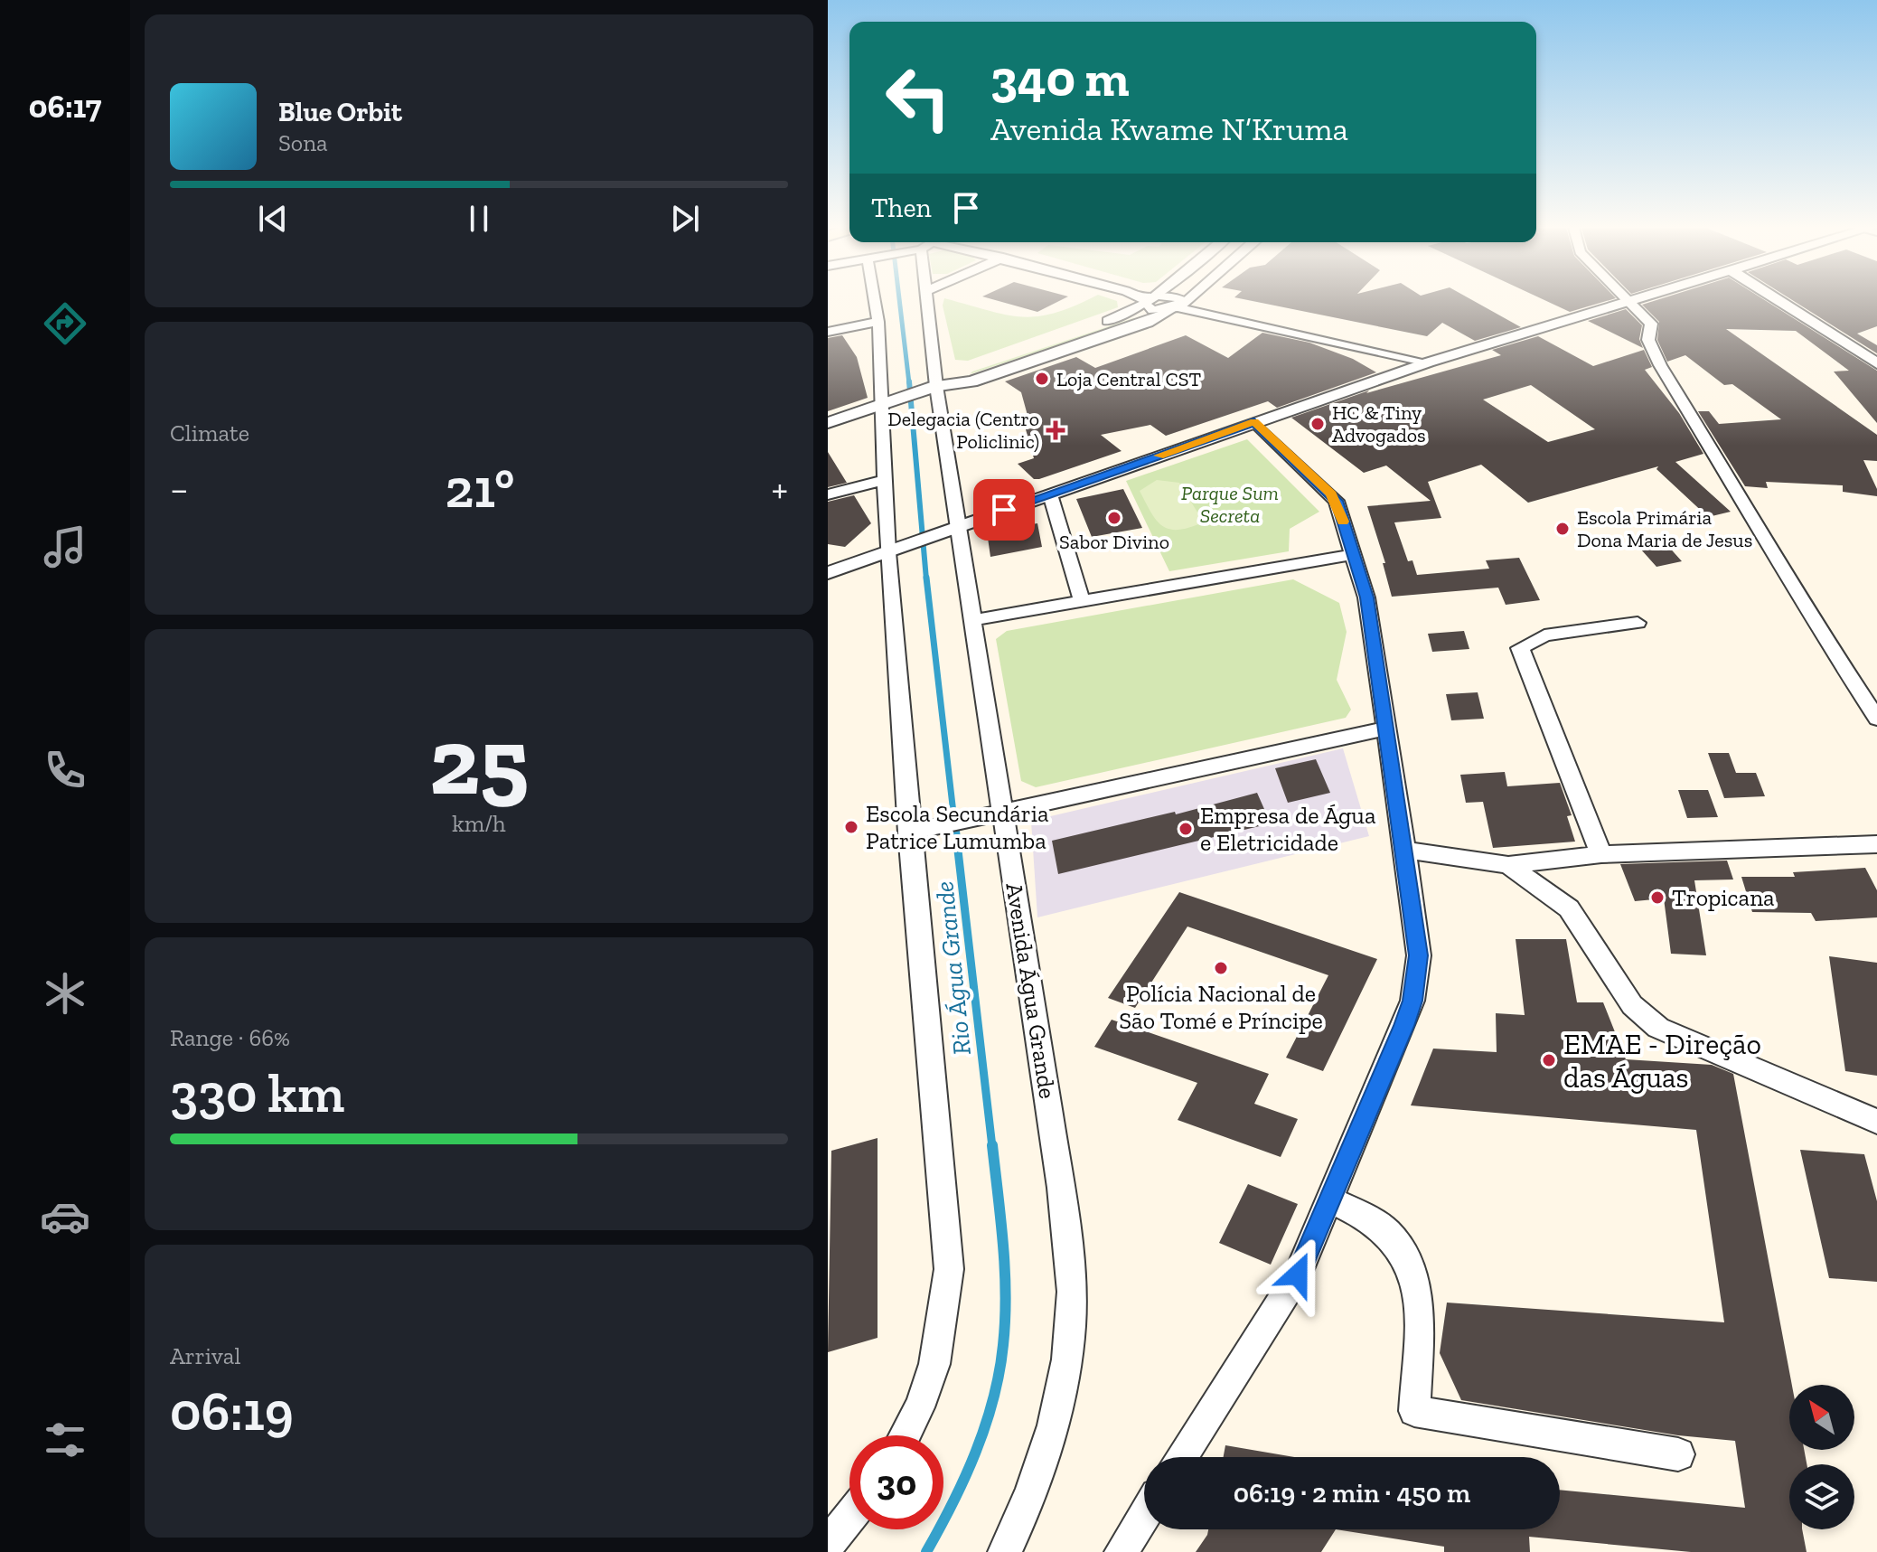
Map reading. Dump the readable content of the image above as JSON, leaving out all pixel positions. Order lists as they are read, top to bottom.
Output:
{
  "streets": {
    "street": ["Avenida Água Grande"]
  },
  "water": ["Rio Água Grande"],
  "parks": ["Parque Sum Secreta"],
  "places": {
    "other": [
      "Loja Central CST",
      "HC & Tiny Advogados",
      "Sabor Divino",
      "Escola Primária Dona Maria de Jesus",
      "Escola Secundária Patrice Lumumba",
      "Empresa de Água e Eletricidade",
      "Tropicana",
      "Polícia Nacional de São Tomé e Príncipe",
      "EMAE - Direção das Águas"
    ],
    "health": ["Delegacia (Centro Policlinic)"]
  },
  "north": "top left",
  "page": {
    "tabs": "06:17",
    "turn": ["340 m", "Avenida Kwame N’Kruma"],
    "song": ["Blue Orbit", "Sona"],
    "then": "Then",
    "tile": [
      "Climate",
      ["25", "km/h"],
      ["Range · 66%", "330 km"],
      ["Arrival", "06:19"]
    ],
    "heat": ["−", "21°", "+"],
    "limit": "30",
    "trip": "06:19 · 2 min · 450 m"
  }
}
